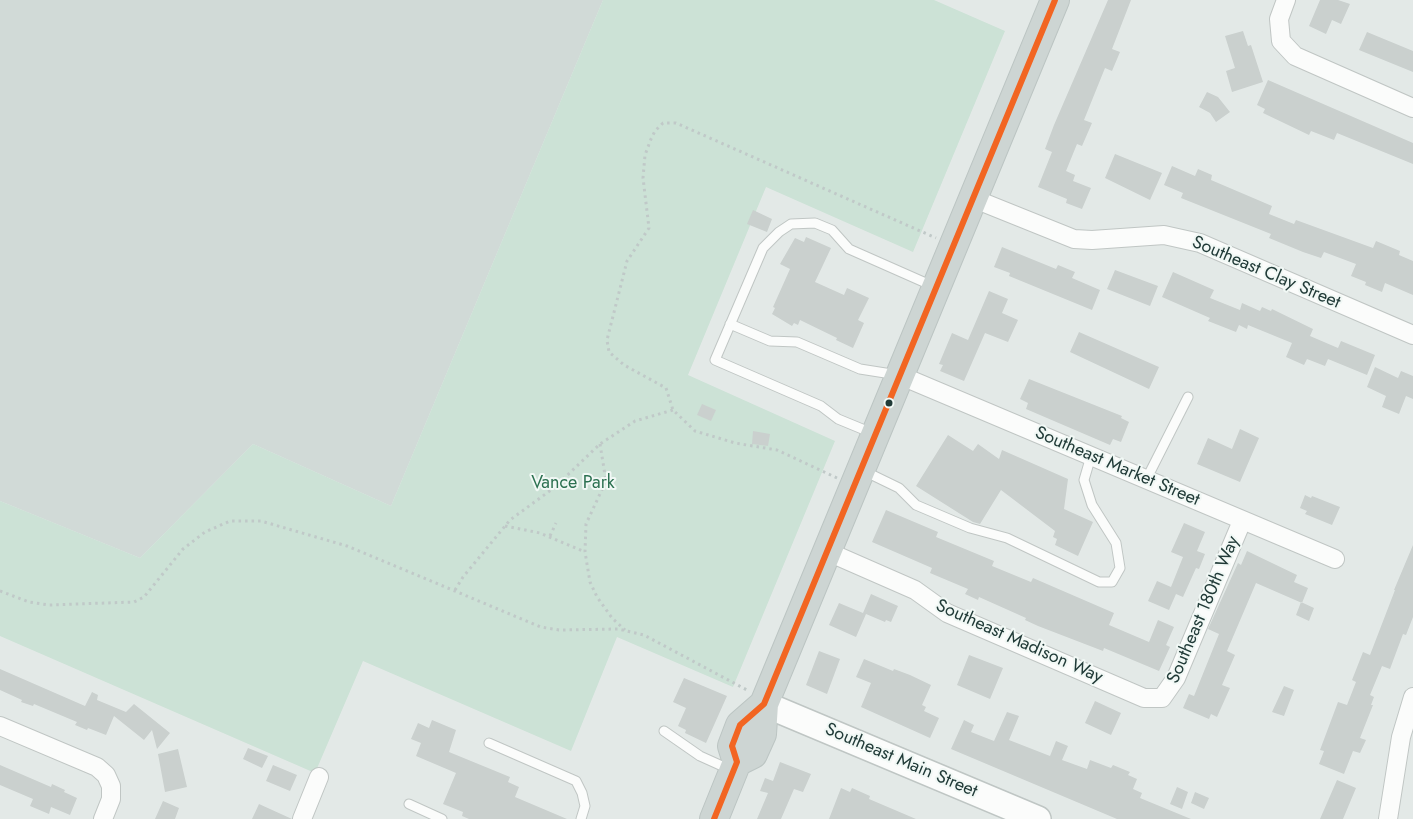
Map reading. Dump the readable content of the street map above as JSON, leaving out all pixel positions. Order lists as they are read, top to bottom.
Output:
{
  "streets": {
    "street": [
      "Southeast Clay Street",
      "Southeast Market Street",
      "Southeast 180th Way",
      "Southeast Madison Way",
      "Southeast Main Street"
    ]
  },
  "crossings": [
    ["Southeast Market Street", "Southeast 180th Way"],
    ["Southeast 180th Way", "Southeast Madison Way"]
  ],
  "parks": ["Vance Park"]
}
